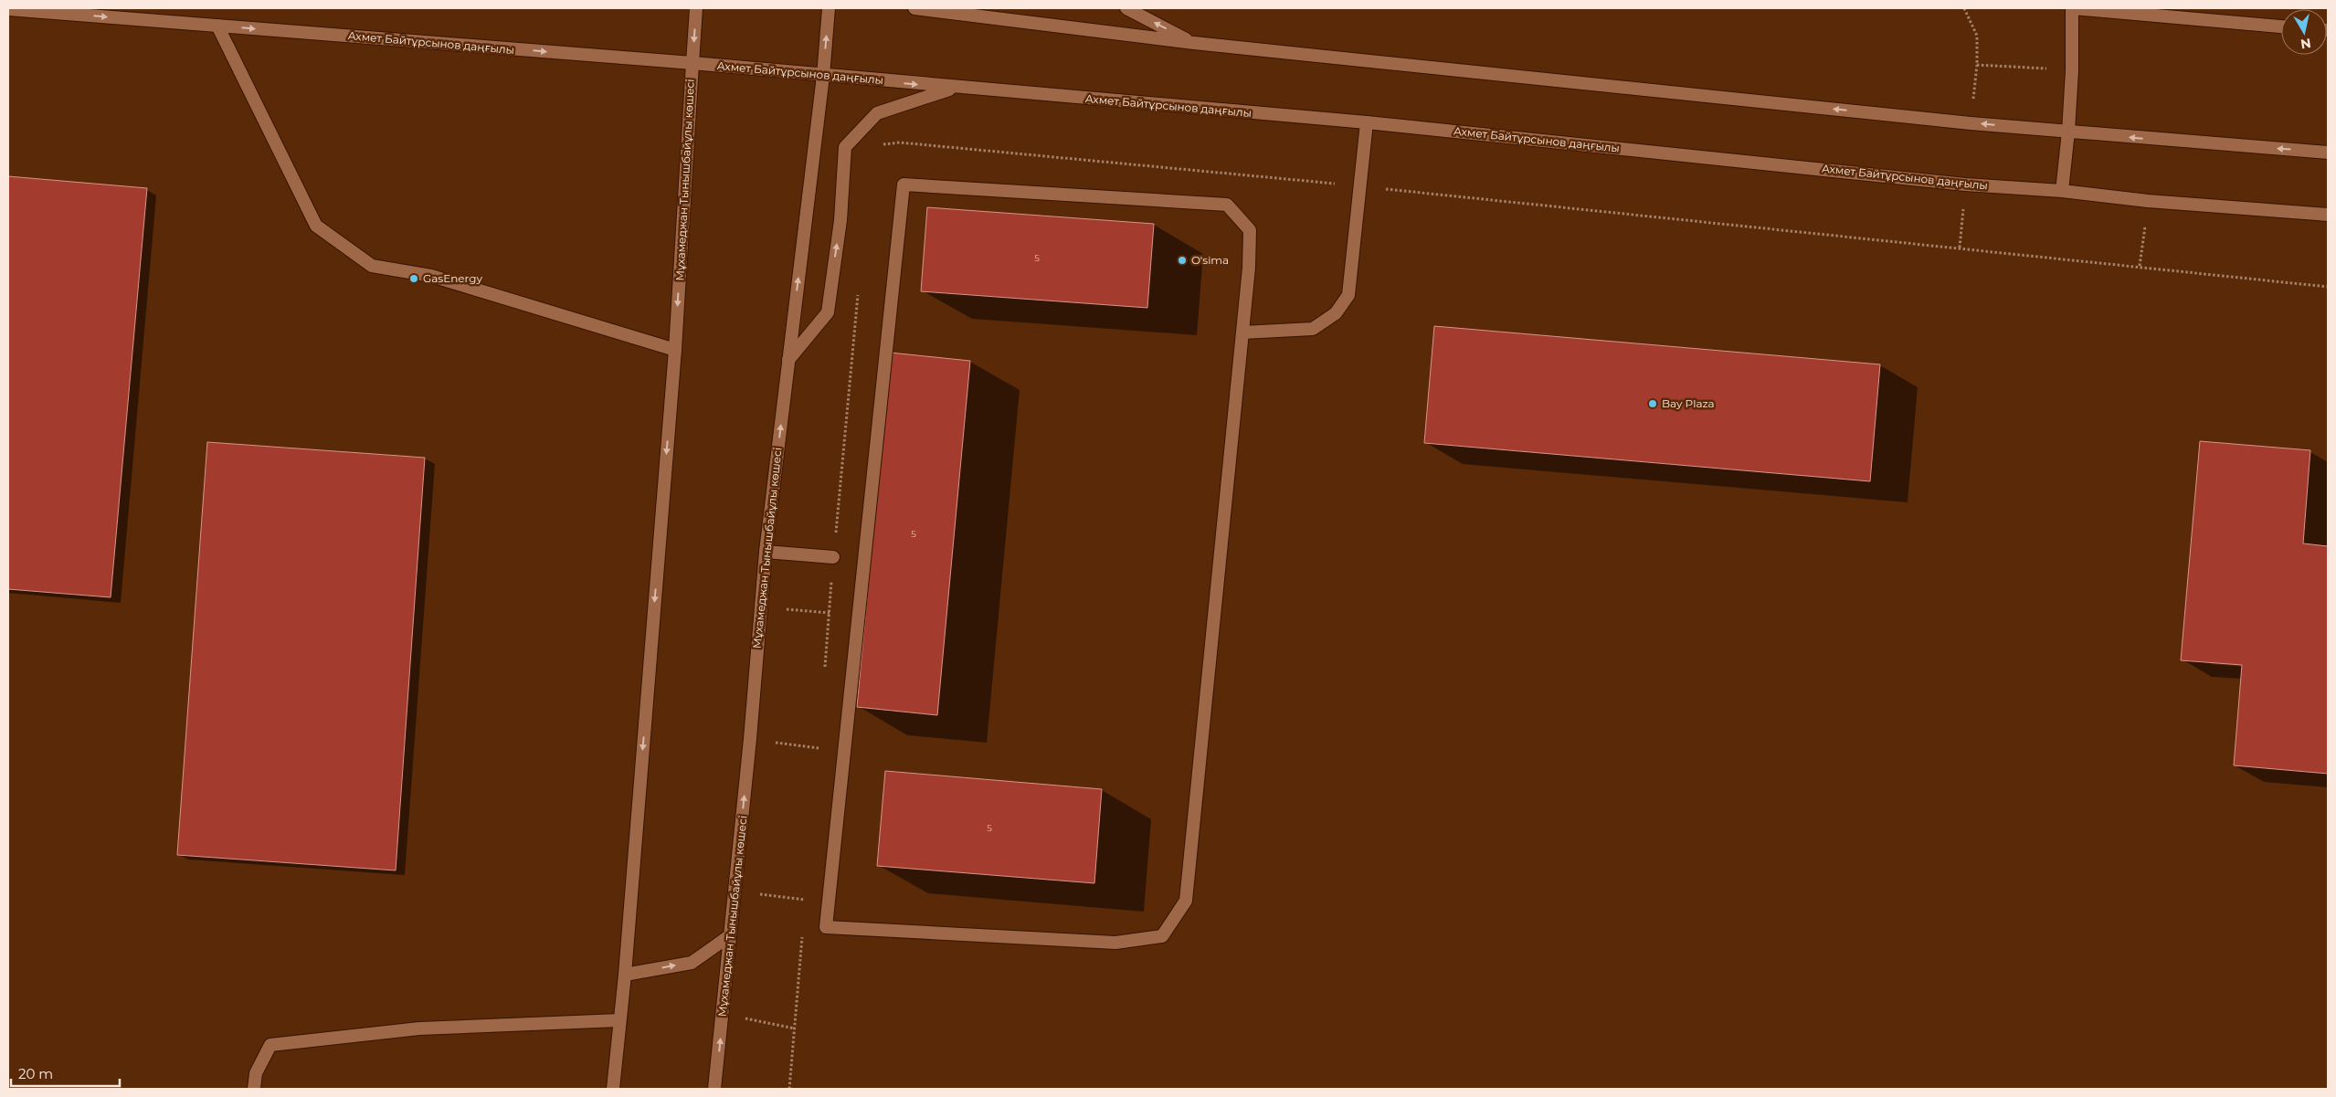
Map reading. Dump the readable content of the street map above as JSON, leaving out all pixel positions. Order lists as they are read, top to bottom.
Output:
{
  "streets": {
    "street": ["Ахмет Байтұрсынов даңғылы", "Мұхамеджан Тынышбайұлы көшесі"]
  },
  "crossings": [
    ["Ахмет Байтұрсынов даңғылы", "Мұхамеджан Тынышбайұлы көшесі"]
  ],
  "one_way": ["Ахмет Байтұрсынов даңғылы"],
  "places": ["O'sima", "GasEnergy", "Bay Plaza"],
  "house_numbers": ["5", "5", "5"],
  "scale_bar": "20 m",
  "north": "bottom"
}
